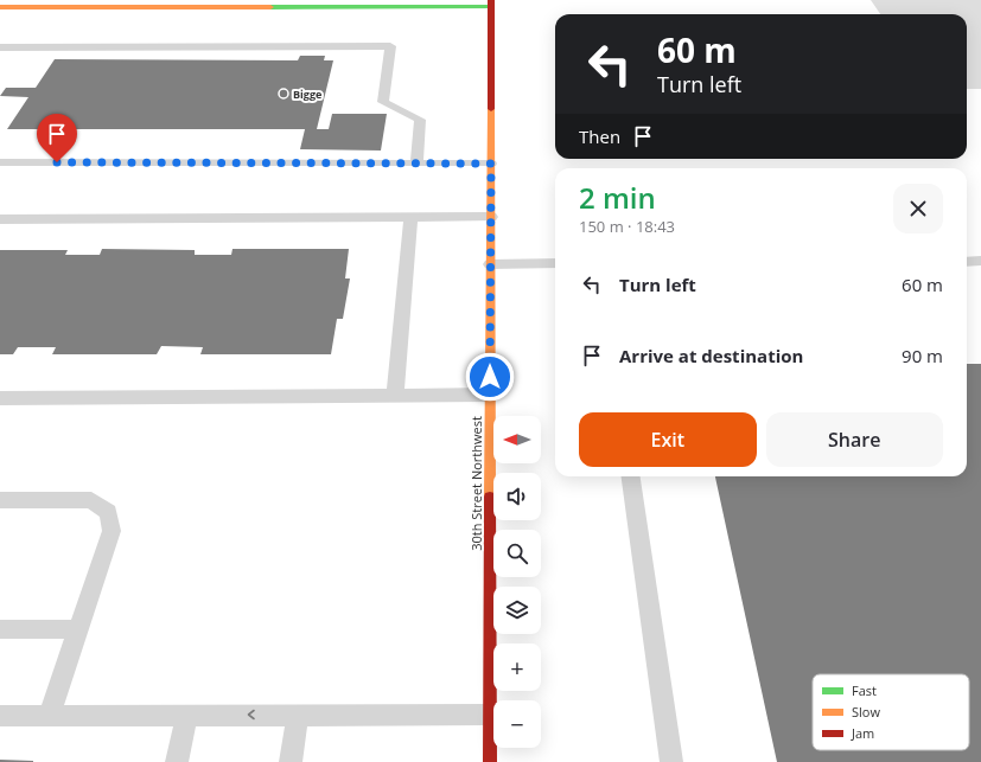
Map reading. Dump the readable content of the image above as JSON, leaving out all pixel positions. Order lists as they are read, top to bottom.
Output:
{
  "streets": {
    "street": ["30th Street Northwest"]
  },
  "places": ["Bigge"],
  "legend": ["Fast", "Slow", "Jam"],
  "north": "left",
  "page": {
    "turn": ["60 m", "Turn left"],
    "then": "Then",
    "heading": ["2 min", "150 m · 18:43"],
    "list": [
      {
        "name": "Turn left",
        "value": "60 m"
      },
      {
        "name": "Arrive at destination",
        "value": "90 m"
      }
    ],
    "buttons": ["Exit", "Share"],
    "map_buttons": ["+", "−"]
  }
}
